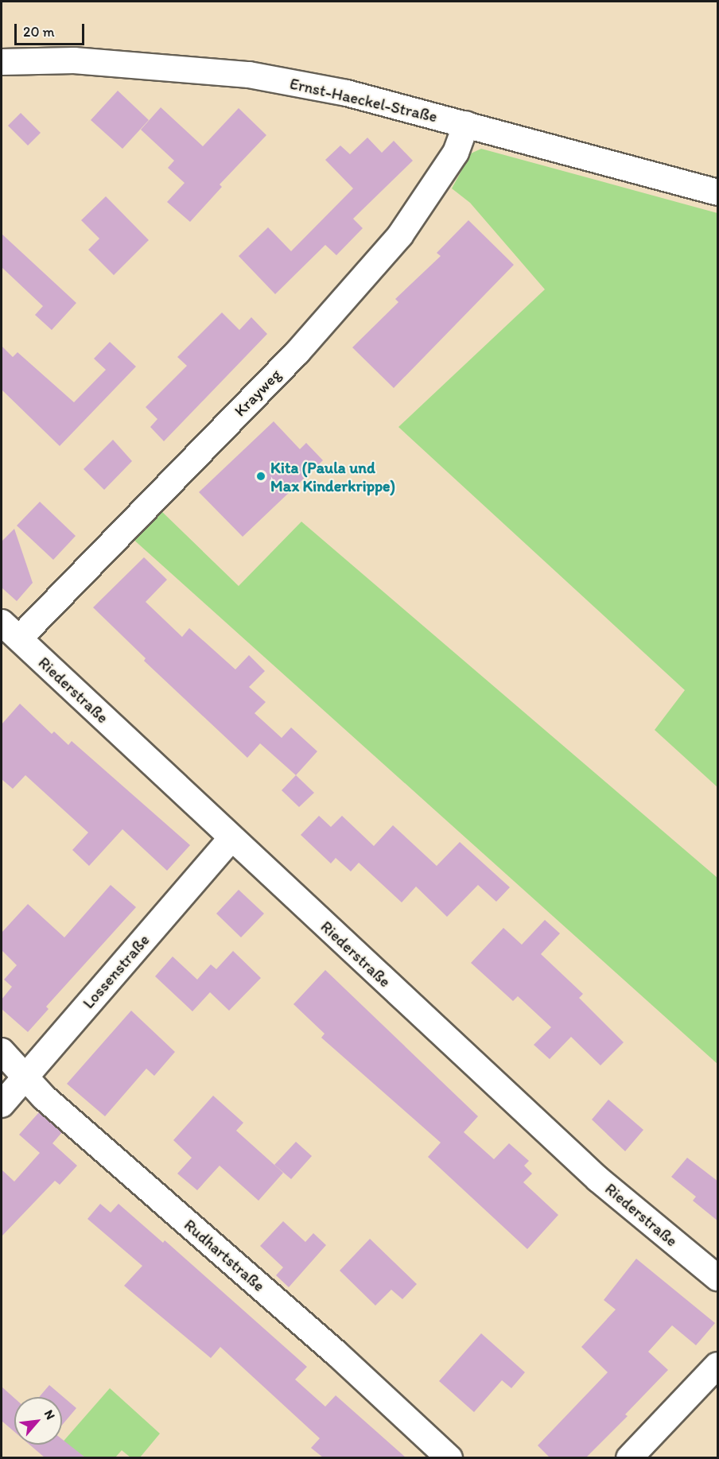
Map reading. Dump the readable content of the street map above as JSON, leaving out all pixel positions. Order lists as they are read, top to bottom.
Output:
{
  "streets": {
    "street": [
      "Ernst-Haeckel-Straße",
      "Krayweg",
      "Riederstraße",
      "Lossenstraße",
      "Rudhartstraße"
    ]
  },
  "crossings": [
    ["Ernst-Haeckel-Straße", "Krayweg"],
    ["Krayweg", "Riederstraße"],
    ["Riederstraße", "Lossenstraße"],
    ["Lossenstraße", "Rudhartstraße"]
  ],
  "places": ["Kita (Paula und Max Kinderkrippe)"],
  "scale_bar": "20 m",
  "north": "top right"
}
